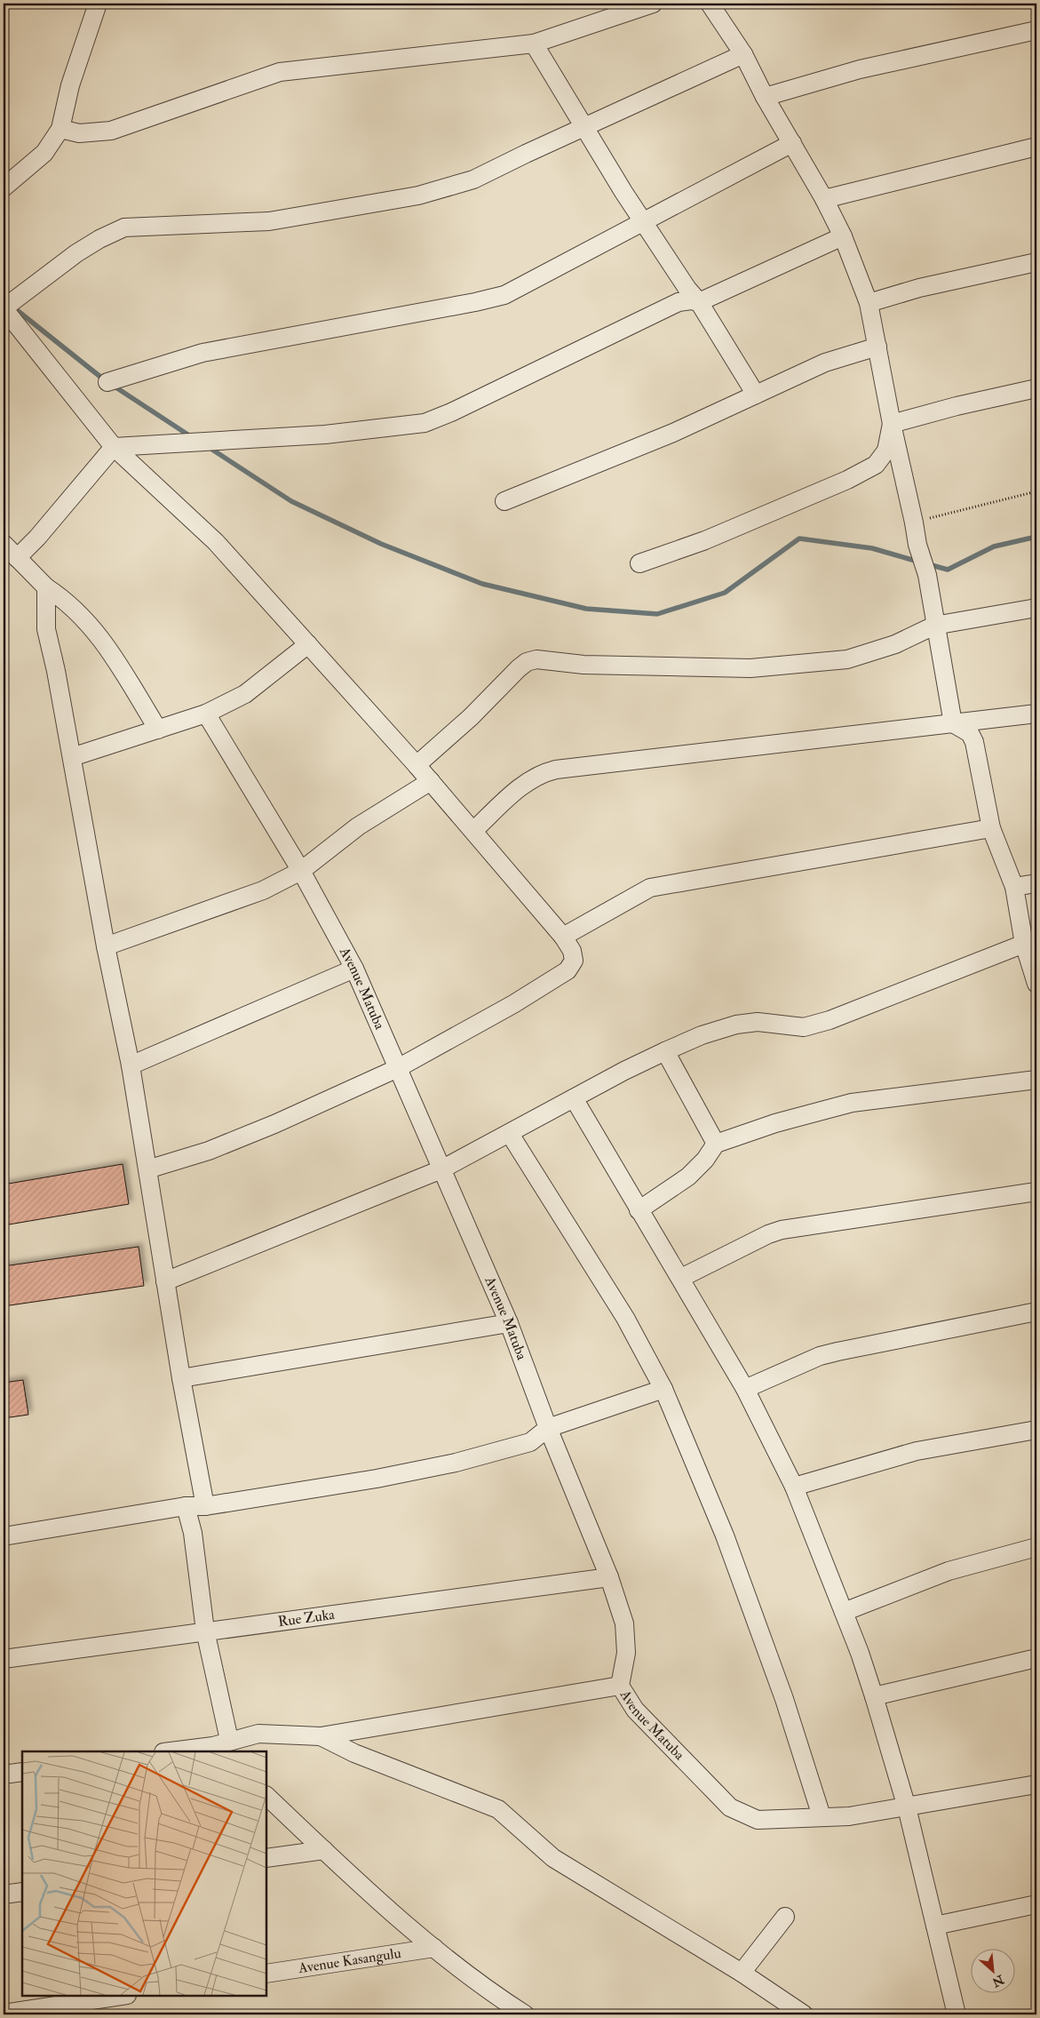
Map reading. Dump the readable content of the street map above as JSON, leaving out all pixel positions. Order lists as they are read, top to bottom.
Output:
{
  "streets": {
    "street": ["Avenue Matuba", "Rue Zuka", "Avenue Kasangulu"]
  },
  "crossings": [
    ["Avenue Matuba", "Rue Zuka"]
  ],
  "north": "bottom right"
}
